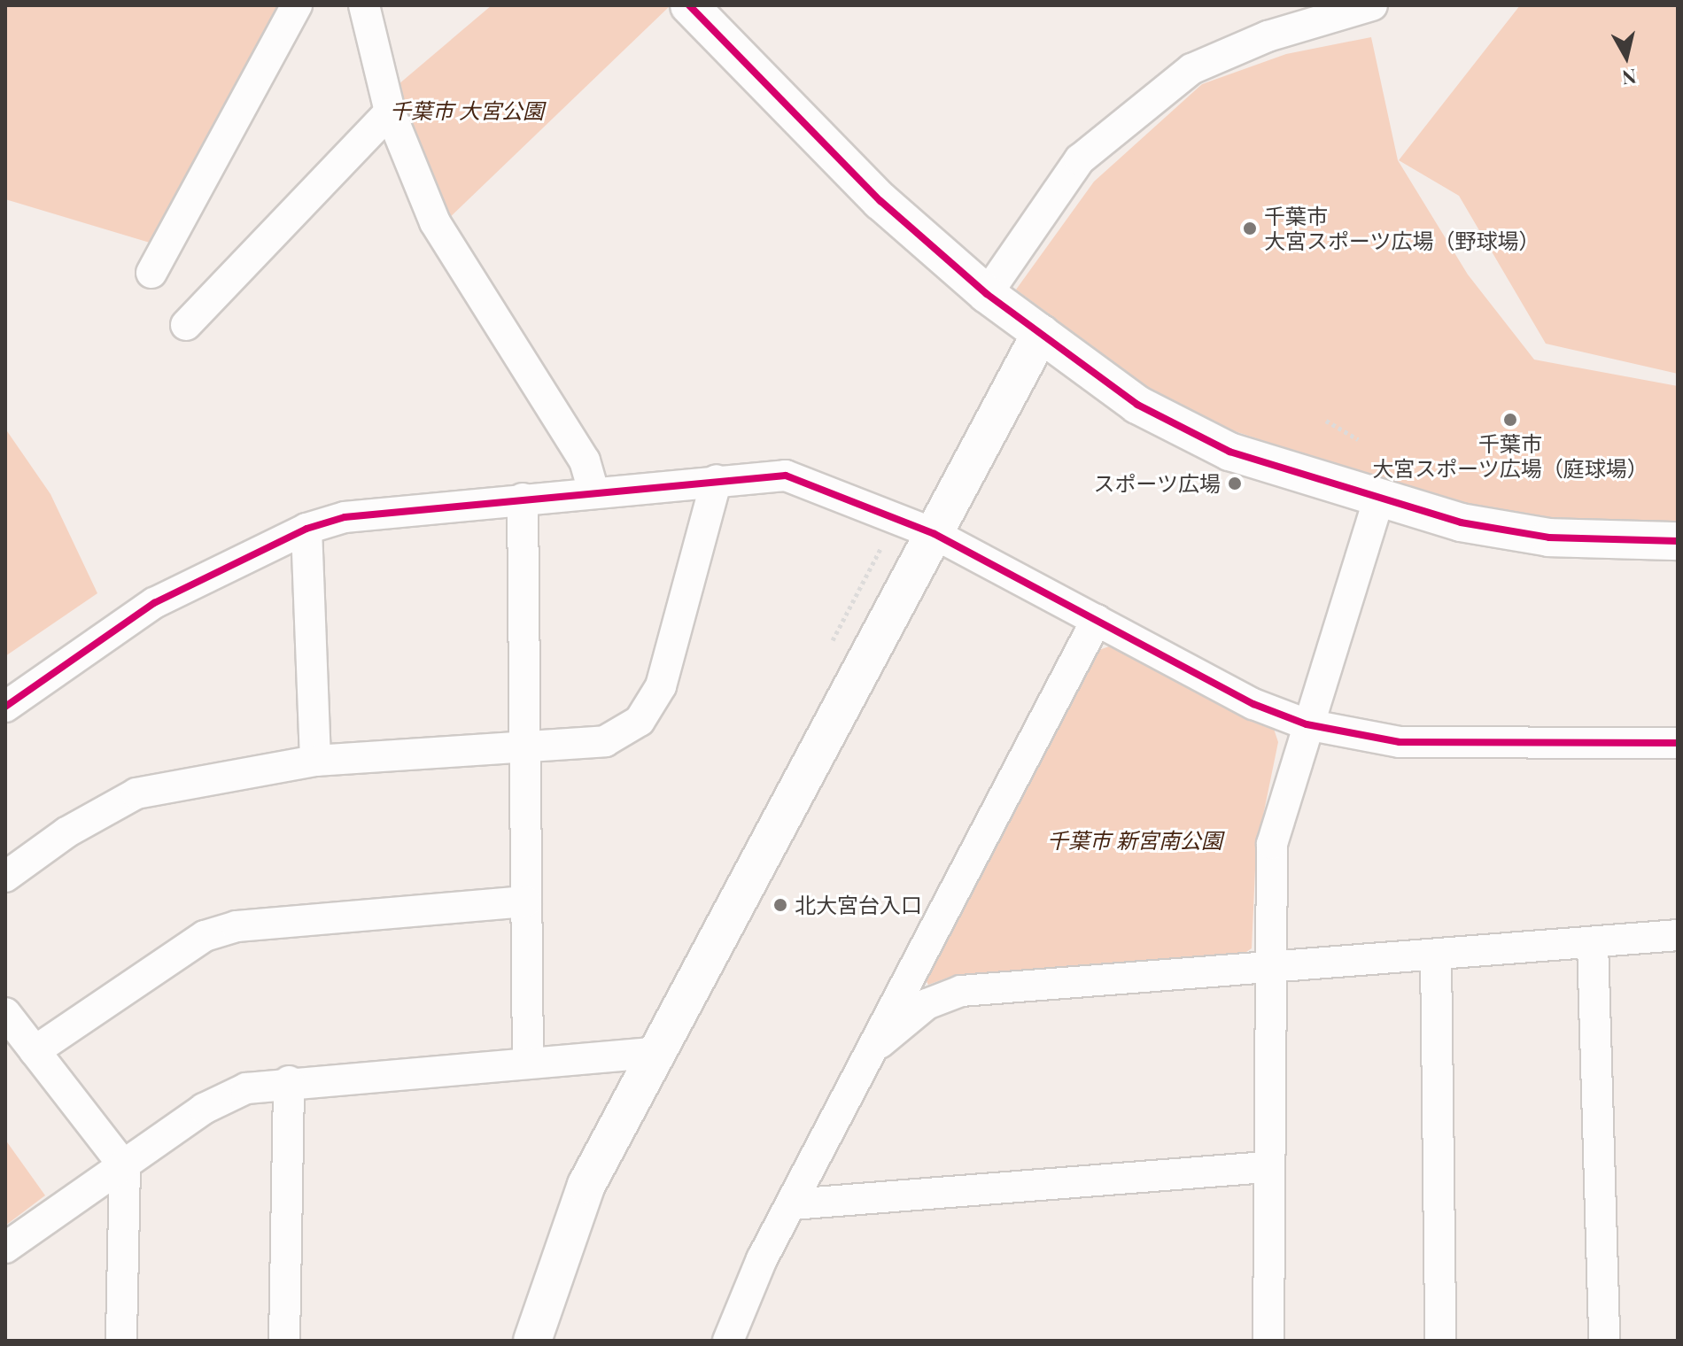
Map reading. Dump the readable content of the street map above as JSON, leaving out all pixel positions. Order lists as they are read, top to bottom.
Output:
{
  "parks": ["千葉市 大宮公園", "千葉市 新宮南公園"],
  "places": [
    "千葉市 大宮スポーツ広場（野球場）",
    "千葉市 大宮スポーツ広場（庭球場）",
    "スポーツ広場",
    "北大宮台入口"
  ],
  "north": "bottom"
}
